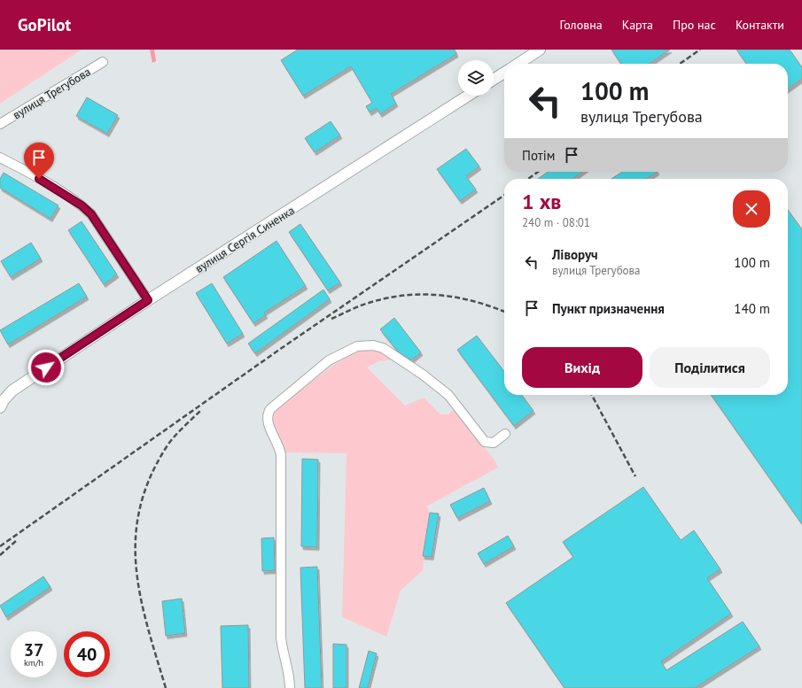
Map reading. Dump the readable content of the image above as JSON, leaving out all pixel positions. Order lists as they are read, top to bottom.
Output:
{
  "streets": {
    "street": ["вулиця Трегубова", "вулиця Сергія Синенка"]
  },
  "page": {
    "header": "GoPilot",
    "nav": [
      "Головна",
      "Карта",
      "Про нас",
      "Контакти"
    ],
    "turn": ["100 m", "вулиця Трегубова"],
    "then": "Потім",
    "heading": ["1 хв", "240 m · 08:01"],
    "list": [
      {
        "name": "Ліворуч",
        "note": "вулиця Трегубова",
        "value": "100 m"
      },
      {
        "name": "Пункт призначення",
        "value": "140 m"
      }
    ],
    "buttons": ["Вихід", "Поділитися"],
    "speed": "37 km/h",
    "limit": "40"
  }
}
